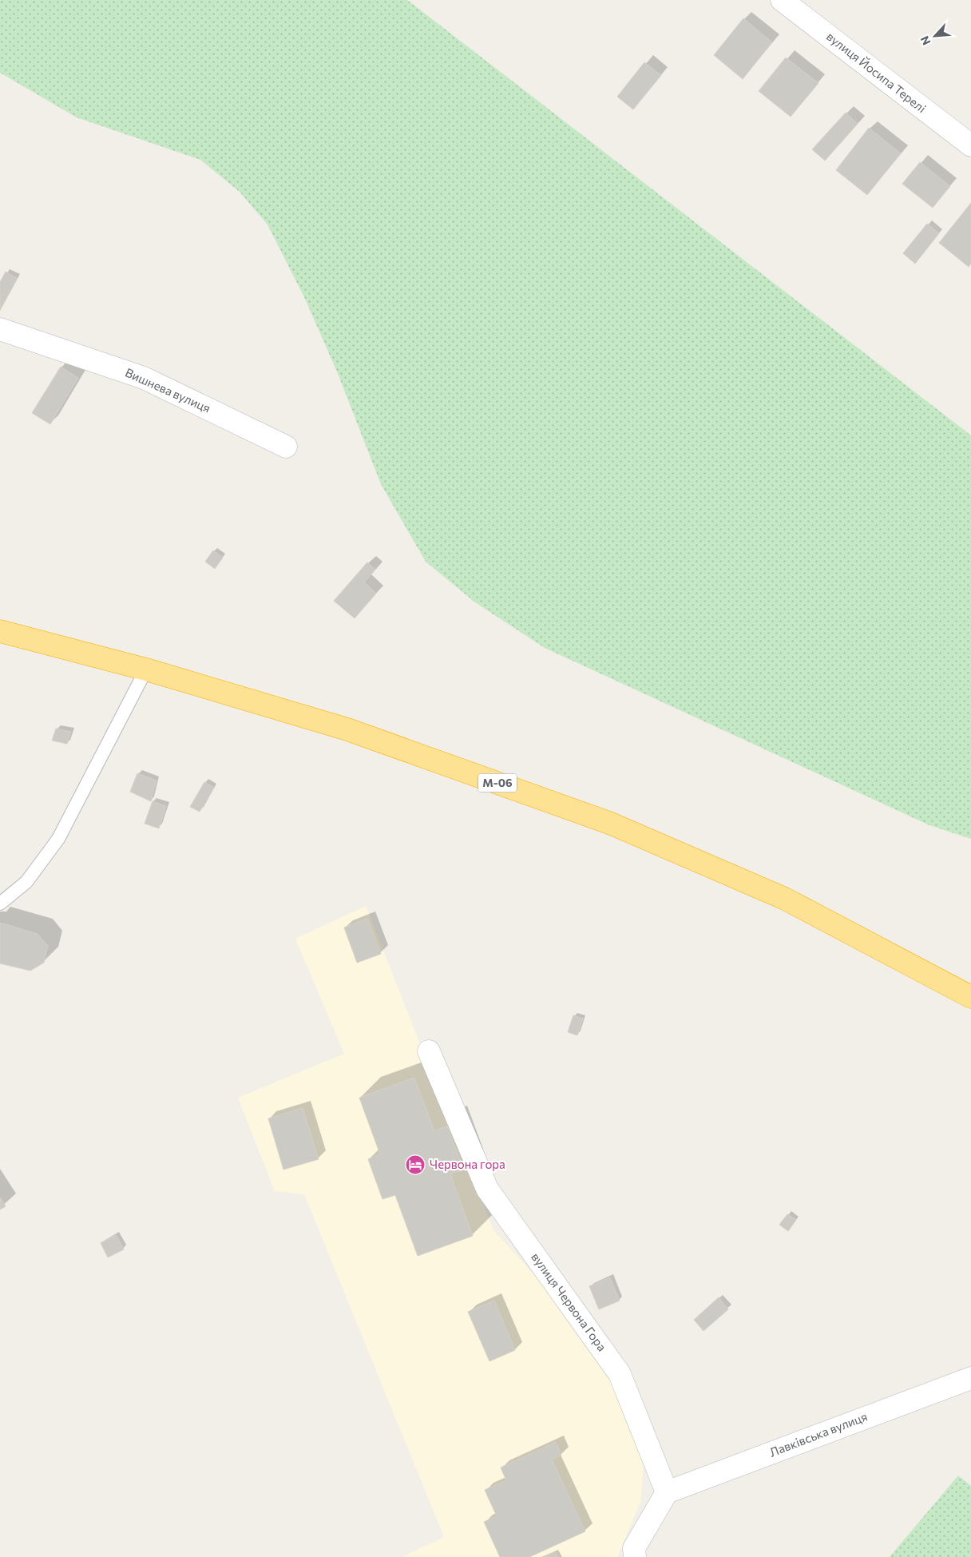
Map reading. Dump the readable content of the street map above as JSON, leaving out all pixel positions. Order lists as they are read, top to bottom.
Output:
{
  "streets": {
    "highway": ["М-06"],
    "street": [
      "вулиця Йосипа Терелі",
      "Вишнева вулиця",
      "вулиця Червона Гора",
      "Лавківська вулиця"
    ]
  },
  "crossings": [
    ["вулиця Червона Гора", "Лавківська вулиця"]
  ],
  "places": {
    "hotel": ["Червона гора"]
  },
  "north": "bottom left"
}
